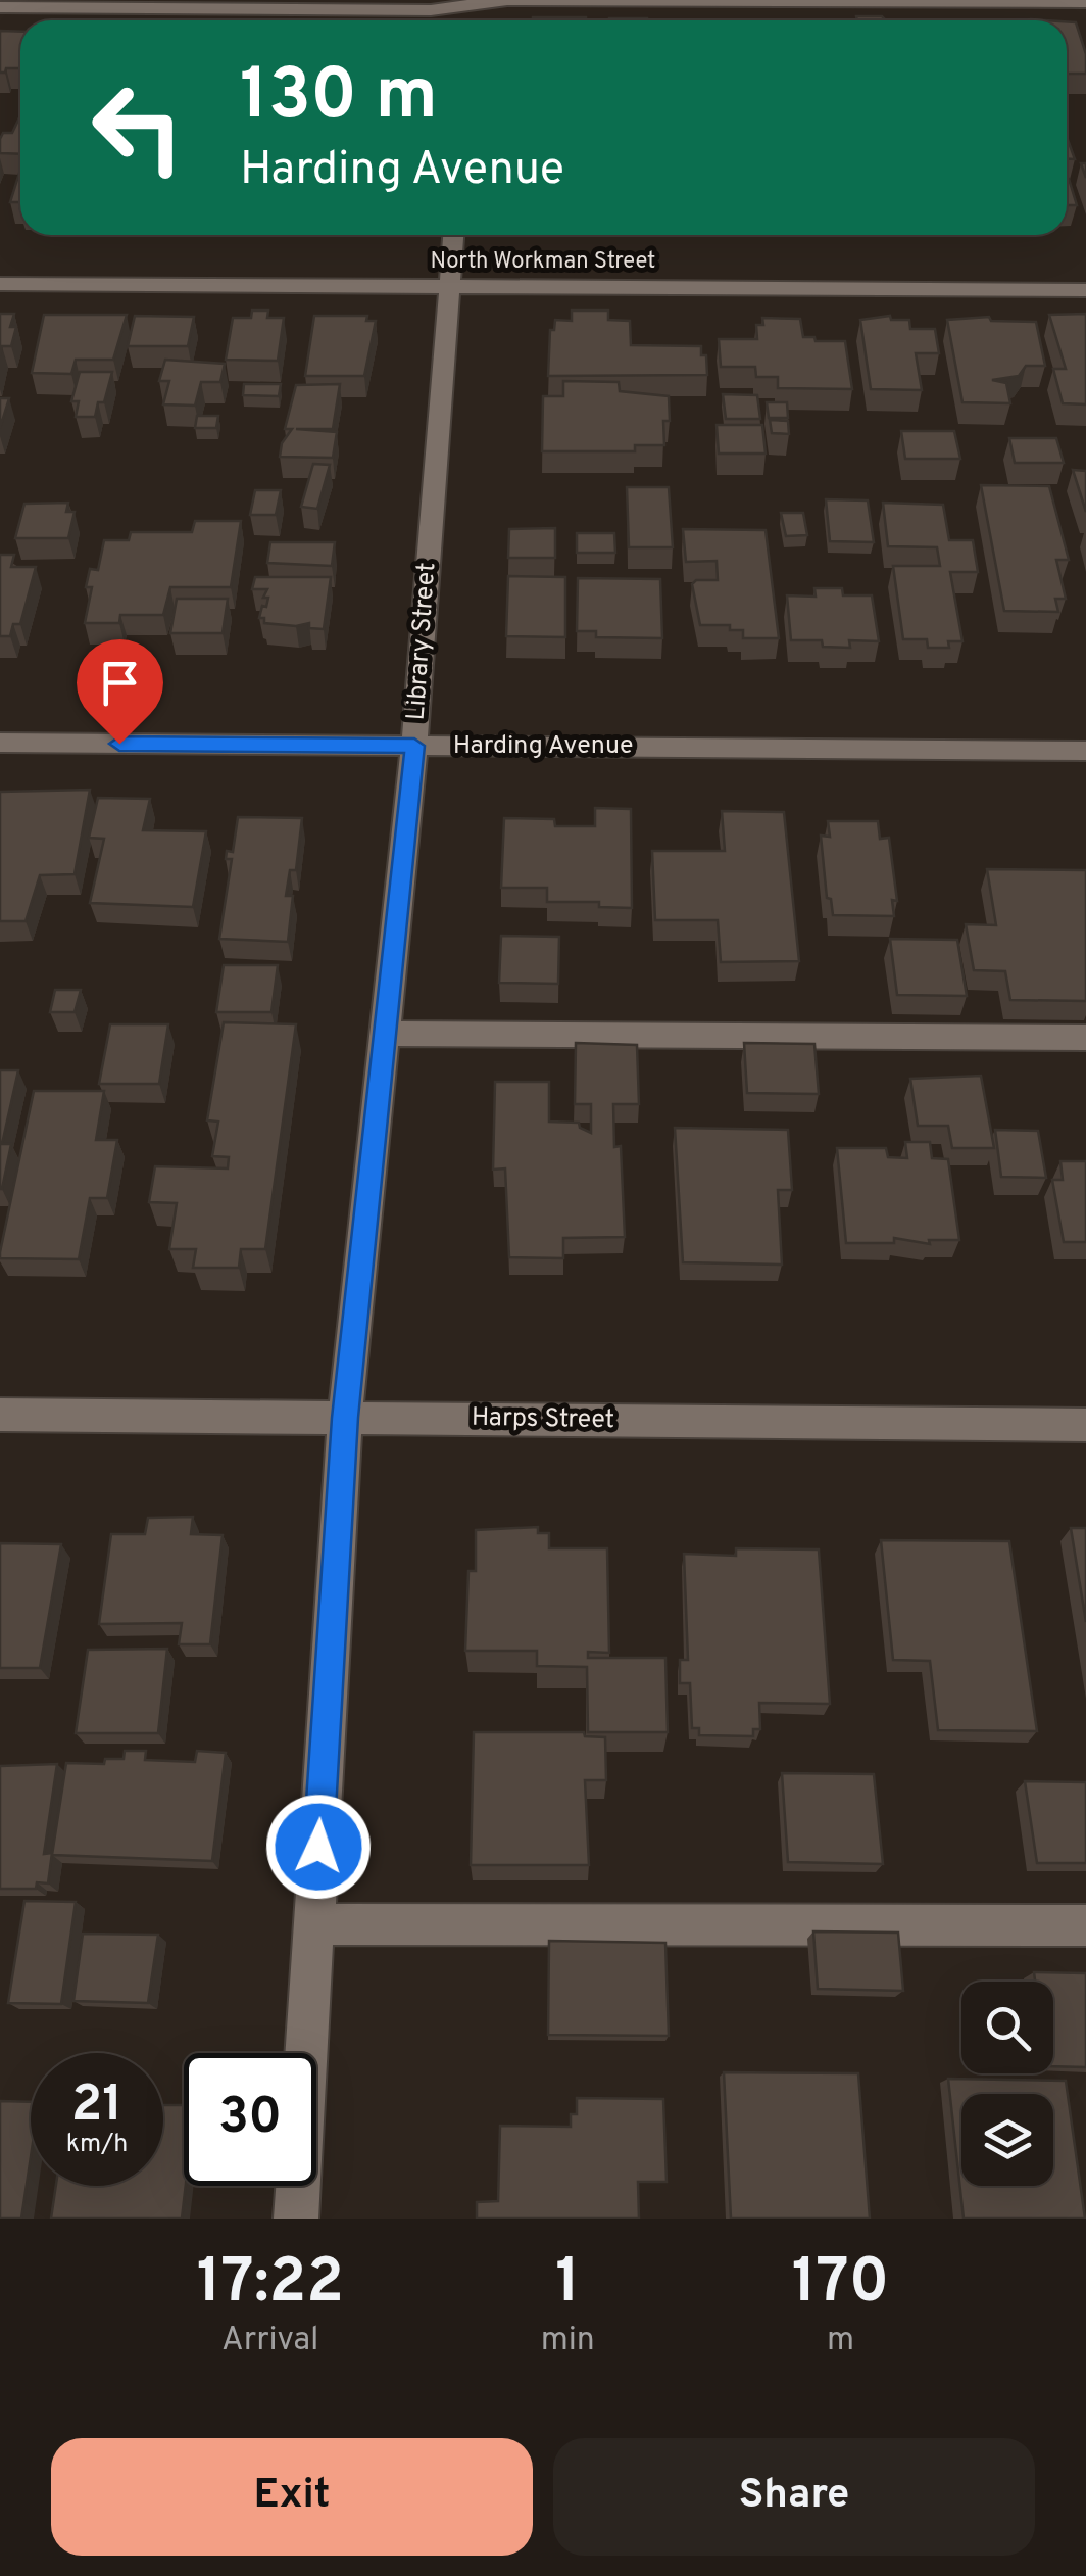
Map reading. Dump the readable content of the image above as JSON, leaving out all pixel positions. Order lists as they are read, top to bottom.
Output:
{
  "streets": {
    "street": [
      "North Workman Street",
      "Library Street",
      "Harding Avenue",
      "Harps Street"
    ]
  },
  "crossings": [
    ["North Workman Street", "Library Street"],
    ["Library Street", "Harding Avenue"],
    ["Library Street", "Harps Street"]
  ],
  "page": {
    "turn": ["130 m", "Harding Avenue"],
    "speed": "21 km/h",
    "limit": "30",
    "eta": [
      "17:22",
      "Arrival",
      "1",
      "min",
      "170",
      "m"
    ],
    "buttons": ["Exit", "Share"]
  }
}
